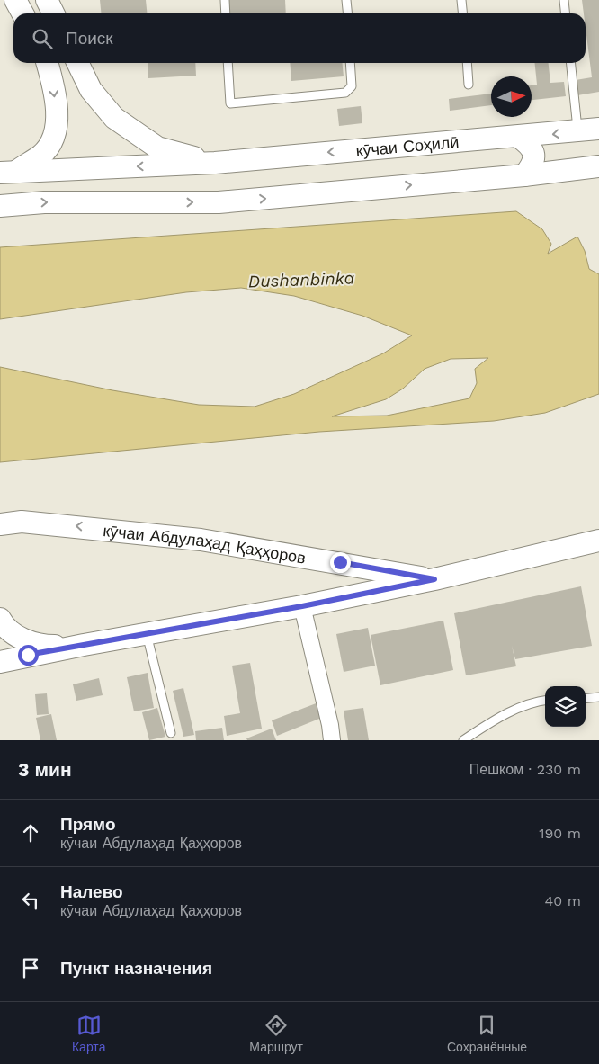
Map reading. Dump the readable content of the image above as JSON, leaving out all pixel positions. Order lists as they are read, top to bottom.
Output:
{
  "streets": {
    "main road": ["кӯчаи Соҳилӣ", "кӯчаи Абдулаҳад Қаҳҳоров"]
  },
  "water": ["Dushanbinka"],
  "north": "right",
  "page": {
    "search": "Поиск",
    "heading": ["3 мин", "Пешком · 230 m"],
    "list": [
      ["Прямо", "кӯчаи Абдулаҳад Қаҳҳоров", "190 m"],
      ["Налево", "кӯчаи Абдулаҳад Қаҳҳоров", "40 m"],
      "Пункт назначения"
    ],
    "nav": ["Карта", "Маршрут", "Сохранённые"]
  }
}
